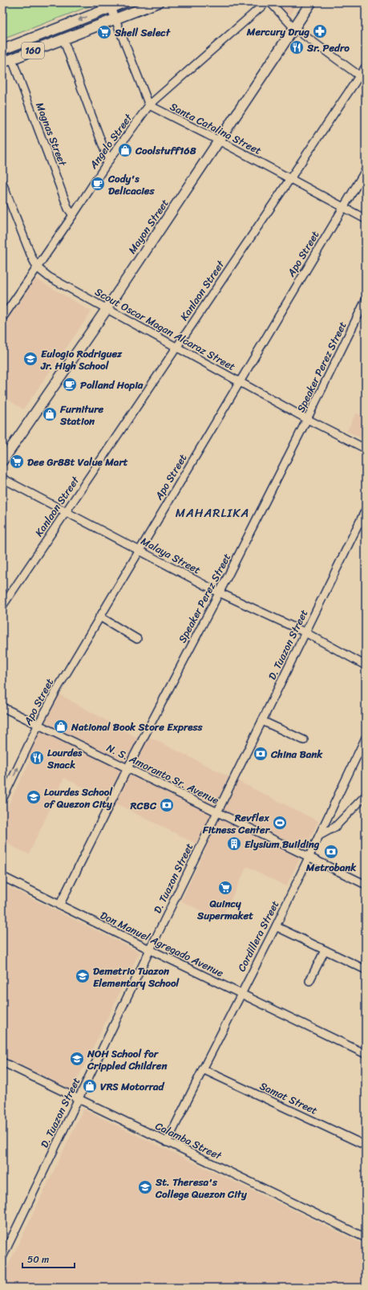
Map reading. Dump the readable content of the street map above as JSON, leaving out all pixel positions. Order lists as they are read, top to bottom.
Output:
{
  "streets": {
    "main road": ["160", "Mayon Street"],
    "street": [
      "Santa Catalina Street",
      "Magnas Street",
      "Angelo Street",
      "Apo Street",
      "Kanlaon Street",
      "Scout Oscar Magan Alcaraz Street",
      "Speaker Perez Street",
      "Malaya Street",
      "D. Tuazon Street",
      "N. S. Amoranto Sr. Avenue",
      "Cordillera Street",
      "Don Manuel Agregado Avenue",
      "Samat Street",
      "Calamba Street"
    ]
  },
  "crossings": [
    ["160", "Magnas Street"],
    ["Santa Catalina Street", "Angelo Street"],
    ["Santa Catalina Street", "Mayon Street"],
    ["Santa Catalina Street", "Apo Street"],
    ["Santa Catalina Street", "Kanlaon Street"],
    ["Magnas Street", "Angelo Street"],
    ["Angelo Street", "Scout Oscar Magan Alcaraz Street"],
    ["Mayon Street", "Scout Oscar Magan Alcaraz Street"],
    ["Apo Street", "Scout Oscar Magan Alcaraz Street"],
    ["Apo Street", "Malaya Street"],
    ["Apo Street", "N. S. Amoranto Sr. Avenue"],
    ["Kanlaon Street", "Scout Oscar Magan Alcaraz Street"],
    ["Kanlaon Street", "Malaya Street"],
    ["Scout Oscar Magan Alcaraz Street", "Speaker Perez Street"],
    ["Speaker Perez Street", "Malaya Street"],
    ["Speaker Perez Street", "N. S. Amoranto Sr. Avenue"],
    ["Speaker Perez Street", "Don Manuel Agregado Avenue"],
    ["Malaya Street", "D. Tuazon Street"],
    ["D. Tuazon Street", "N. S. Amoranto Sr. Avenue"],
    ["D. Tuazon Street", "Don Manuel Agregado Avenue"],
    ["D. Tuazon Street", "Calamba Street"],
    ["N. S. Amoranto Sr. Avenue", "Cordillera Street"],
    ["Cordillera Street", "Don Manuel Agregado Avenue"],
    ["Cordillera Street", "Samat Street"],
    ["Cordillera Street", "Calamba Street"]
  ],
  "districts": ["MAHARLIKA"],
  "places": {
    "pharmacy": ["Mercury Drug"],
    "supermarket": ["Shell Select", "Dee Gr88t Value Mart", "Quincy Supermaket"],
    "restaurant": ["Sr. Pedro", "Lourdes Snack"],
    "shop": [
      "Coolstuff168",
      "Furniture Station",
      "National Book Store Express",
      "VRS Motorrad"
    ],
    "cafe": ["Cody's Delicacies", "Polland Hopia"],
    "school or university": [
      "Eulogio Rodriguez Jr. High School",
      "Lourdes School of Quezon City",
      "Demetrio Tuazon Elementary School",
      "NOH School for Crippled Children",
      "St. Theresa's College Quezon City"
    ],
    "bank": ["China Bank", "RCBC", "Metrobank"],
    "sports": ["Revflex Fitness Center"],
    "building": ["Elysium Building"]
  },
  "scale_bar": "50 m"
}
